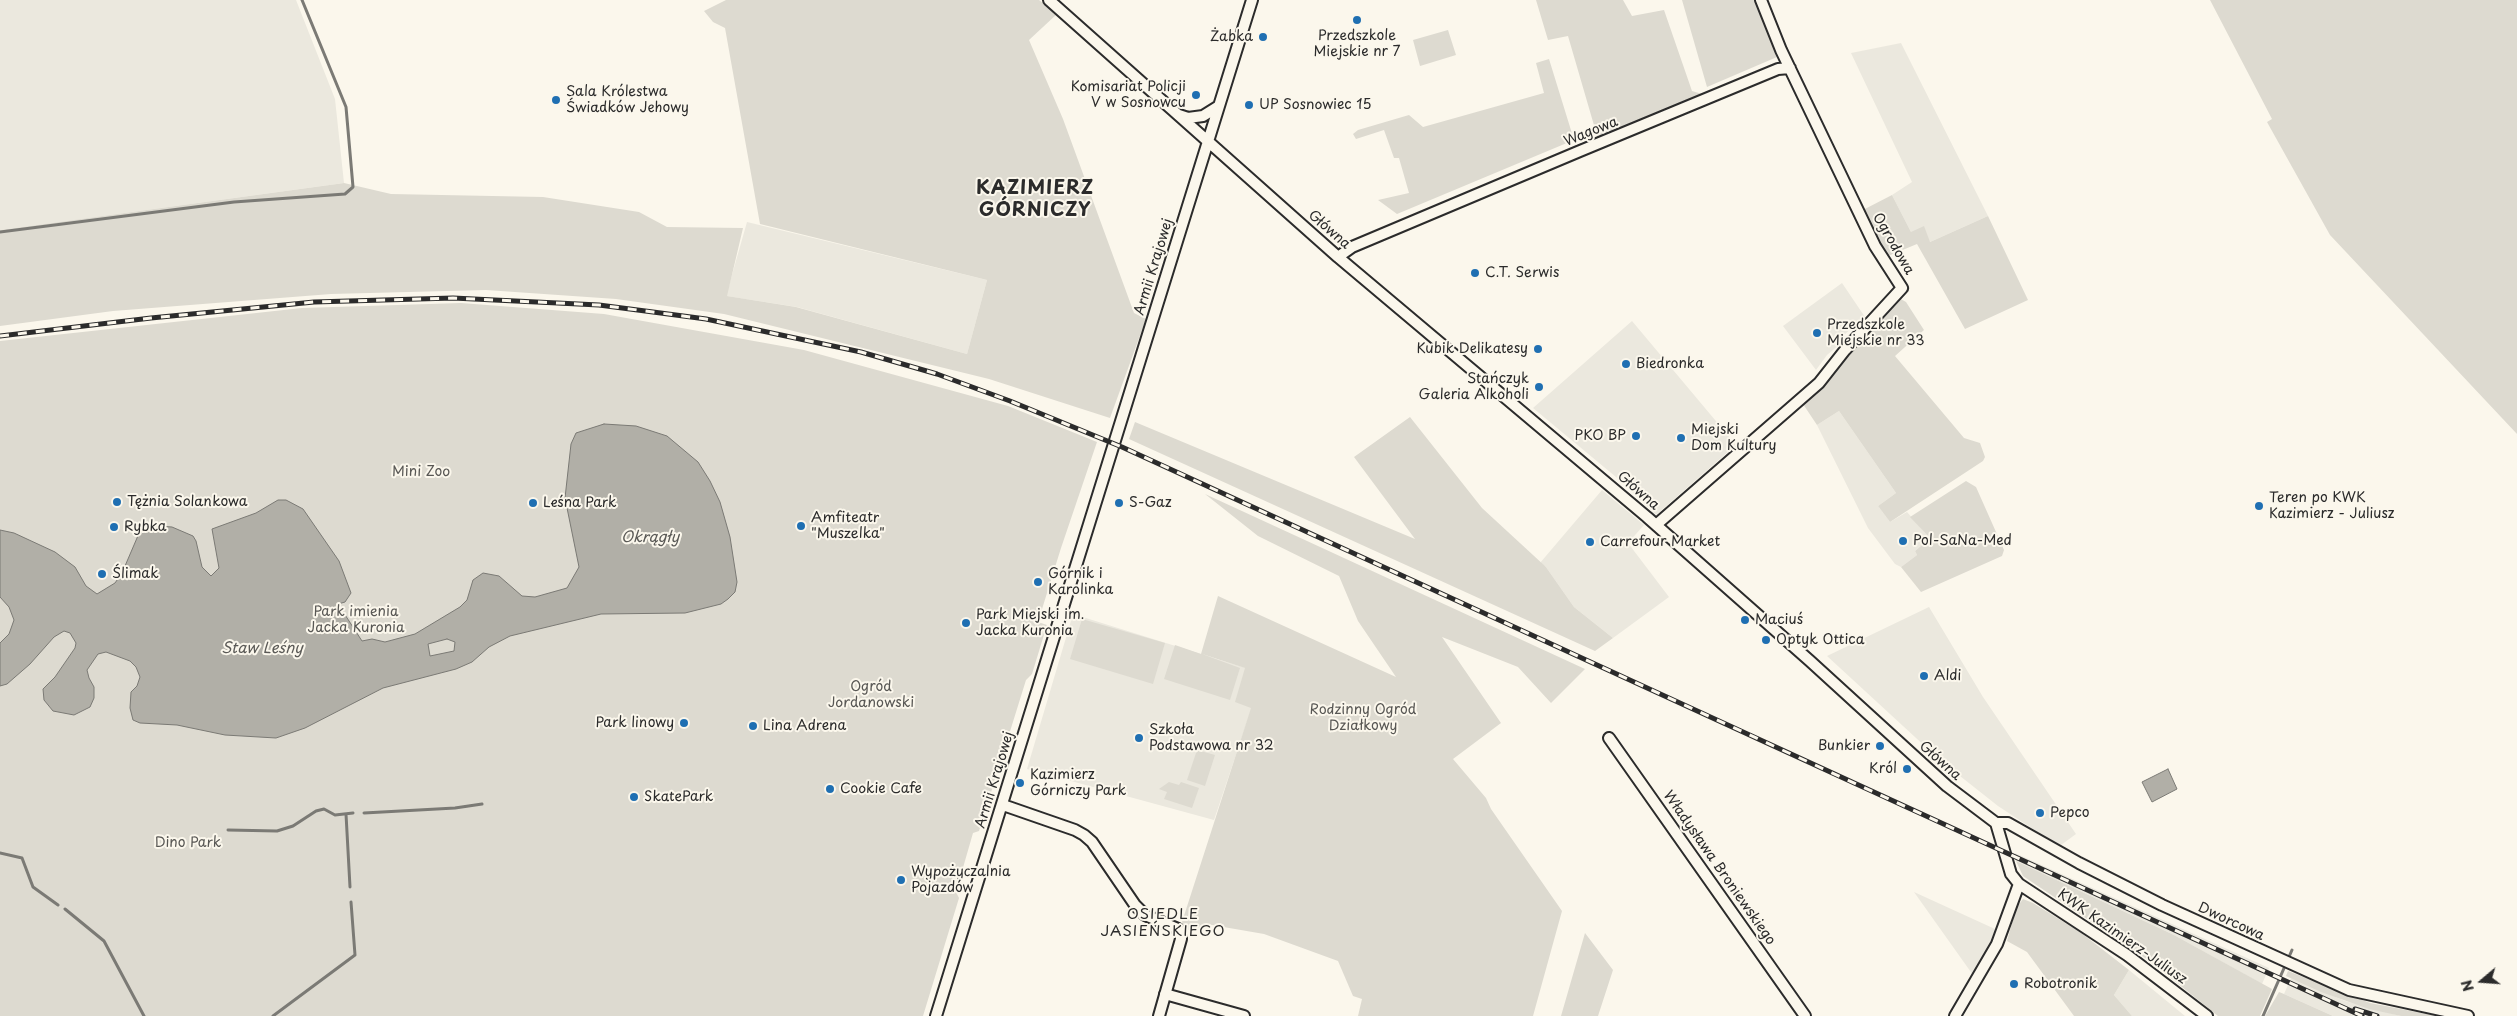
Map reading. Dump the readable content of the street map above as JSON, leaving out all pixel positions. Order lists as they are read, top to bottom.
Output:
{
  "streets": {
    "street": [
      "Wagowa",
      "Główna",
      "Ogrodowa",
      "Armii Krajowej",
      "Władysława Broniewskiego",
      "Dworcowa",
      "KWK Kazimierz-Juliusz"
    ]
  },
  "crossings": [
    ["Wagowa", "Główna"],
    ["Wagowa", "Ogrodowa"],
    ["Główna", "Ogrodowa"],
    ["Główna", "Armii Krajowej"],
    ["Główna", "Dworcowa"]
  ],
  "districts": ["KAZIMIERZ GÓRNICZY", "OSIEDLE JASIEŃSKIEGO"],
  "water": ["Okrągły", "Staw Leśny"],
  "parks": [
    "Mini Zoo",
    "Park imienia Jacka Kuronia",
    "Ogród Jordanowski",
    "Rodzinny Ogród Działkowy",
    "Dino Park"
  ],
  "places": [
    "Przedszkole Miejskie nr 7",
    "Żabka",
    "Komisariat Policji V w Sosnowcu",
    "Sala Królestwa Świadków Jehowy",
    "UP Sosnowiec 15",
    "C.T. Serwis",
    "Przedszkole Miejskie nr 33",
    "Kubik Delikatesy",
    "Biedronka",
    "Stańczyk Galeria Alkoholi",
    "PKO BP",
    "Miejski Dom Kultury",
    "Tężnia Solankowa",
    "Leśna Park",
    "S-Gaz",
    "Teren po KWK Kazimierz - Juliusz",
    "Amfiteatr \"Muszelka\"",
    "Rybka",
    "Pol-SaNa-Med",
    "Carrefour Market",
    "Ślimak",
    "Górnik i Karolinka",
    "Maciuś",
    "Park Miejski im. Jacka Kuronia",
    "Optyk Ottica",
    "Aldi",
    "Park linowy",
    "Lina Adrena",
    "Szkoła Podstawowa nr 32",
    "Bunkier",
    "Król",
    "Kazimierz Górniczy Park",
    "Cookie Cafe",
    "SkatePark",
    "Pepco",
    "Wypożyczalnia Pojazdów",
    "Robotronik"
  ],
  "north": "left"
}
